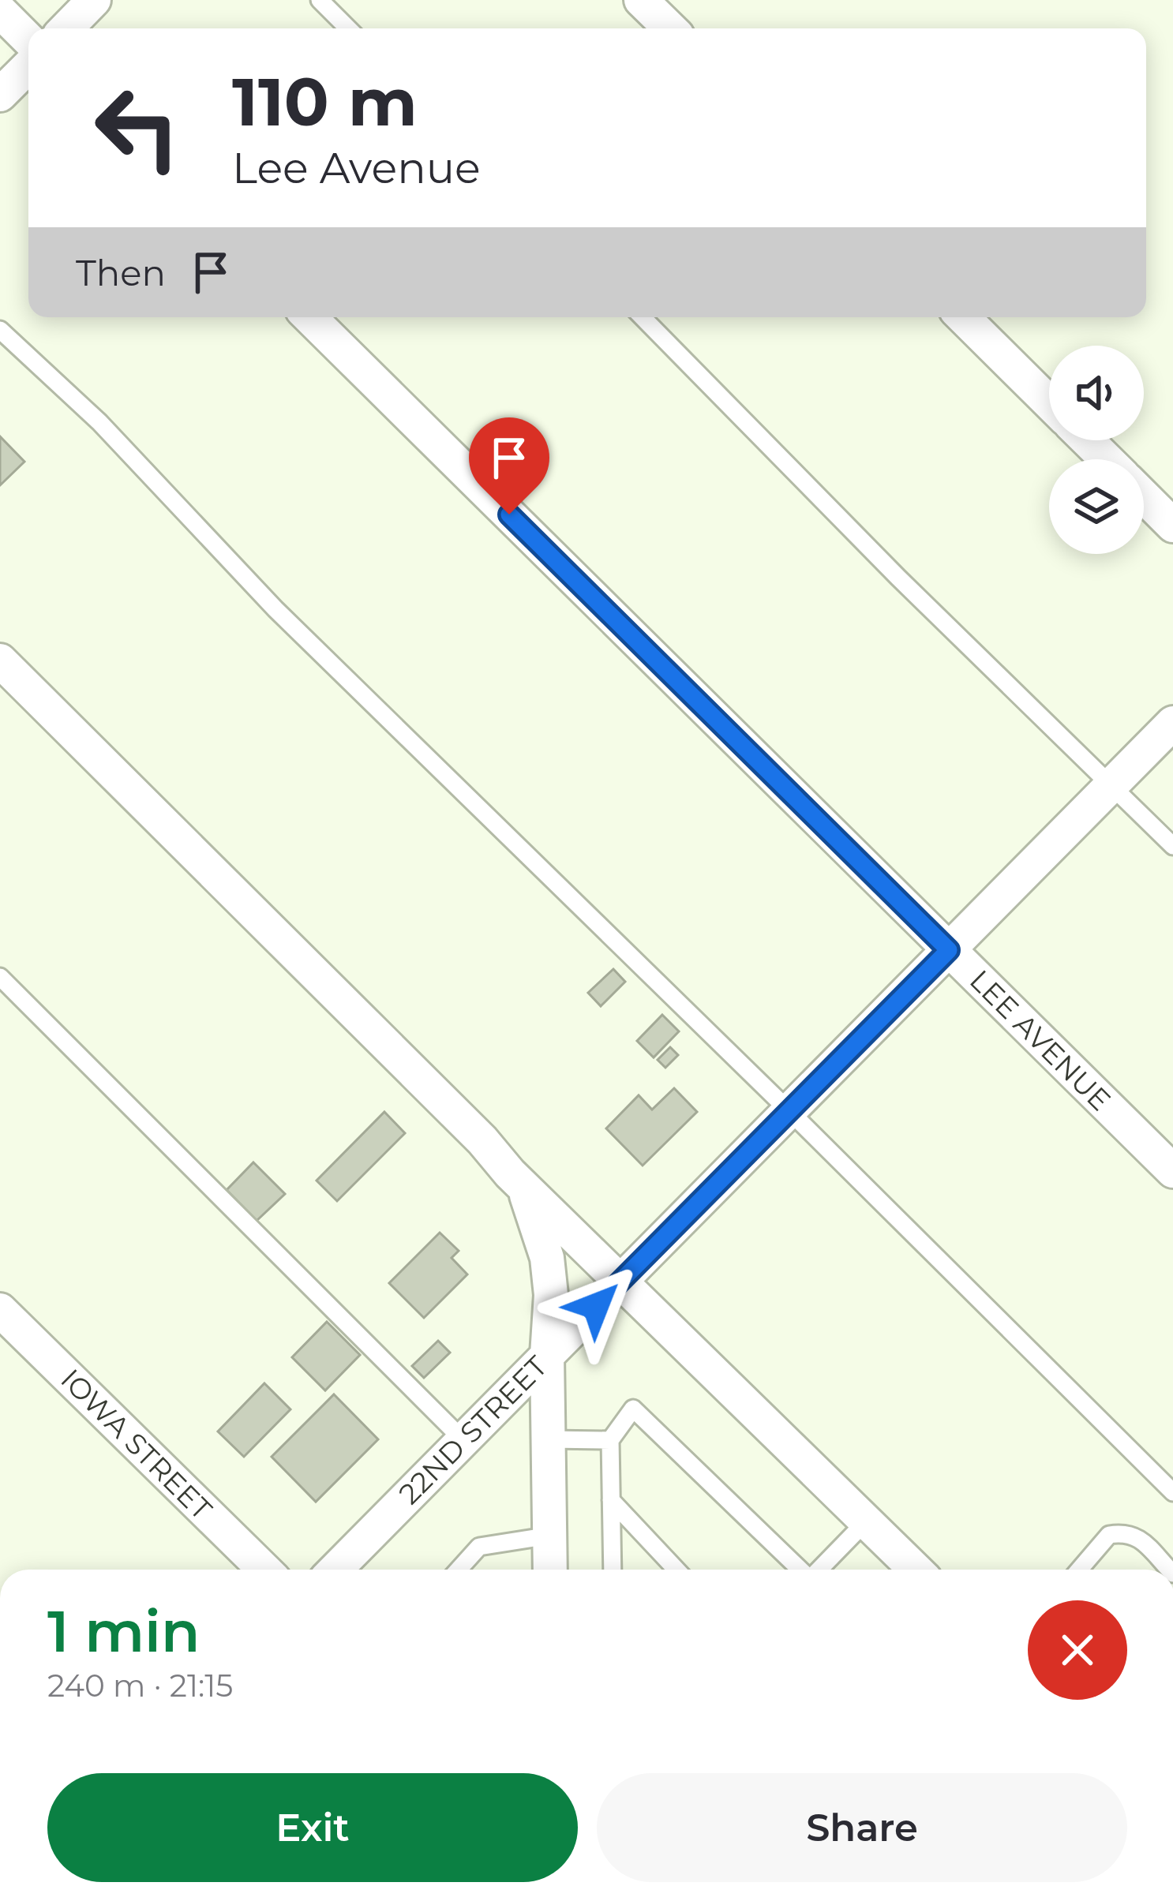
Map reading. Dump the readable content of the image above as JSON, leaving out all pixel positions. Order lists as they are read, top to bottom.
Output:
{
  "streets": {
    "street": ["LEE AVENUE", "22ND STREET", "IOWA STREET"]
  },
  "crossings": [
    ["LEE AVENUE", "22ND STREET"]
  ],
  "page": {
    "turn": ["110 m", "Lee Avenue"],
    "then": "Then",
    "heading": ["1 min", "240 m · 21:15"],
    "buttons": ["Exit", "Share"]
  }
}
